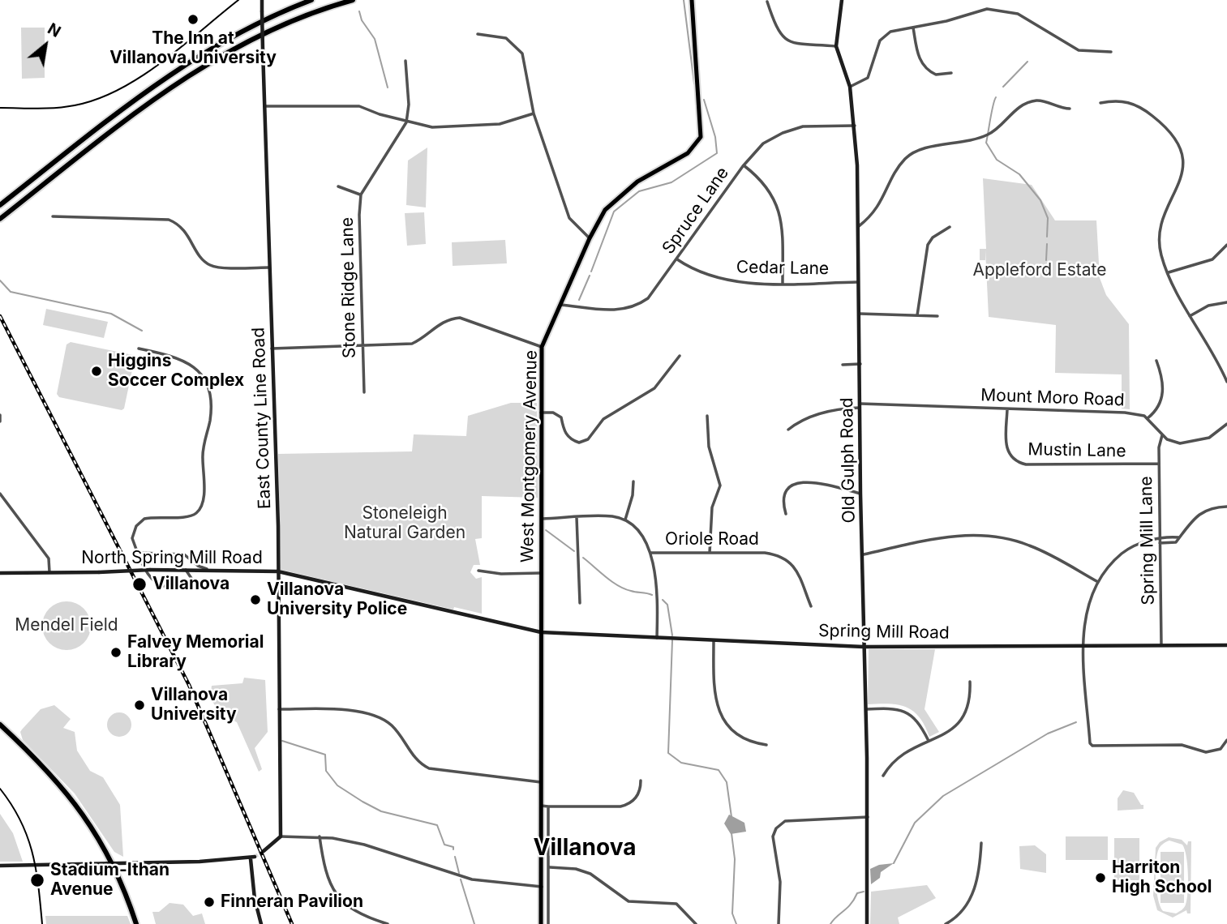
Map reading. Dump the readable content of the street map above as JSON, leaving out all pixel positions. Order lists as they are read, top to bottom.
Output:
{
  "streets": {
    "main road": ["West Montgomery Avenue"],
    "street": [
      "Spruce Lane",
      "Cedar Lane",
      "Stone Ridge Lane",
      "Mount Moro Road",
      "East County Line Road",
      "Mustin Lane",
      "Old Gulph Road",
      "Oriole Road",
      "Spring Mill Lane",
      "North Spring Mill Road",
      "Spring Mill Road"
    ]
  },
  "crossings": [
    ["Spruce Lane", "Cedar Lane"],
    ["Spruce Lane", "West Montgomery Avenue"],
    ["Spruce Lane", "Old Gulph Road"],
    ["Cedar Lane", "Old Gulph Road"],
    ["Mount Moro Road", "Mustin Lane"],
    ["Mount Moro Road", "Old Gulph Road"],
    ["Mount Moro Road", "Spring Mill Lane"],
    ["East County Line Road", "North Spring Mill Road"],
    ["Mustin Lane", "Spring Mill Lane"],
    ["West Montgomery Avenue", "North Spring Mill Road"],
    ["West Montgomery Avenue", "Spring Mill Road"],
    ["Old Gulph Road", "Spring Mill Road"],
    ["Spring Mill Lane", "Spring Mill Road"],
    ["North Spring Mill Road", "Spring Mill Road"]
  ],
  "districts": ["Villanova"],
  "parks": ["Appleford Estate", "Stoneleigh Natural Garden", "Mendel Field"],
  "places": [
    "The Inn at Villanova University",
    "Higgins Soccer Complex",
    "Villanova",
    "Villanova University Police",
    "Falvey Memorial Library",
    "Villanova University",
    "Harriton High School",
    "Stadium-Ithan Avenue",
    "Finneran Pavilion"
  ],
  "north": "top right"
}
